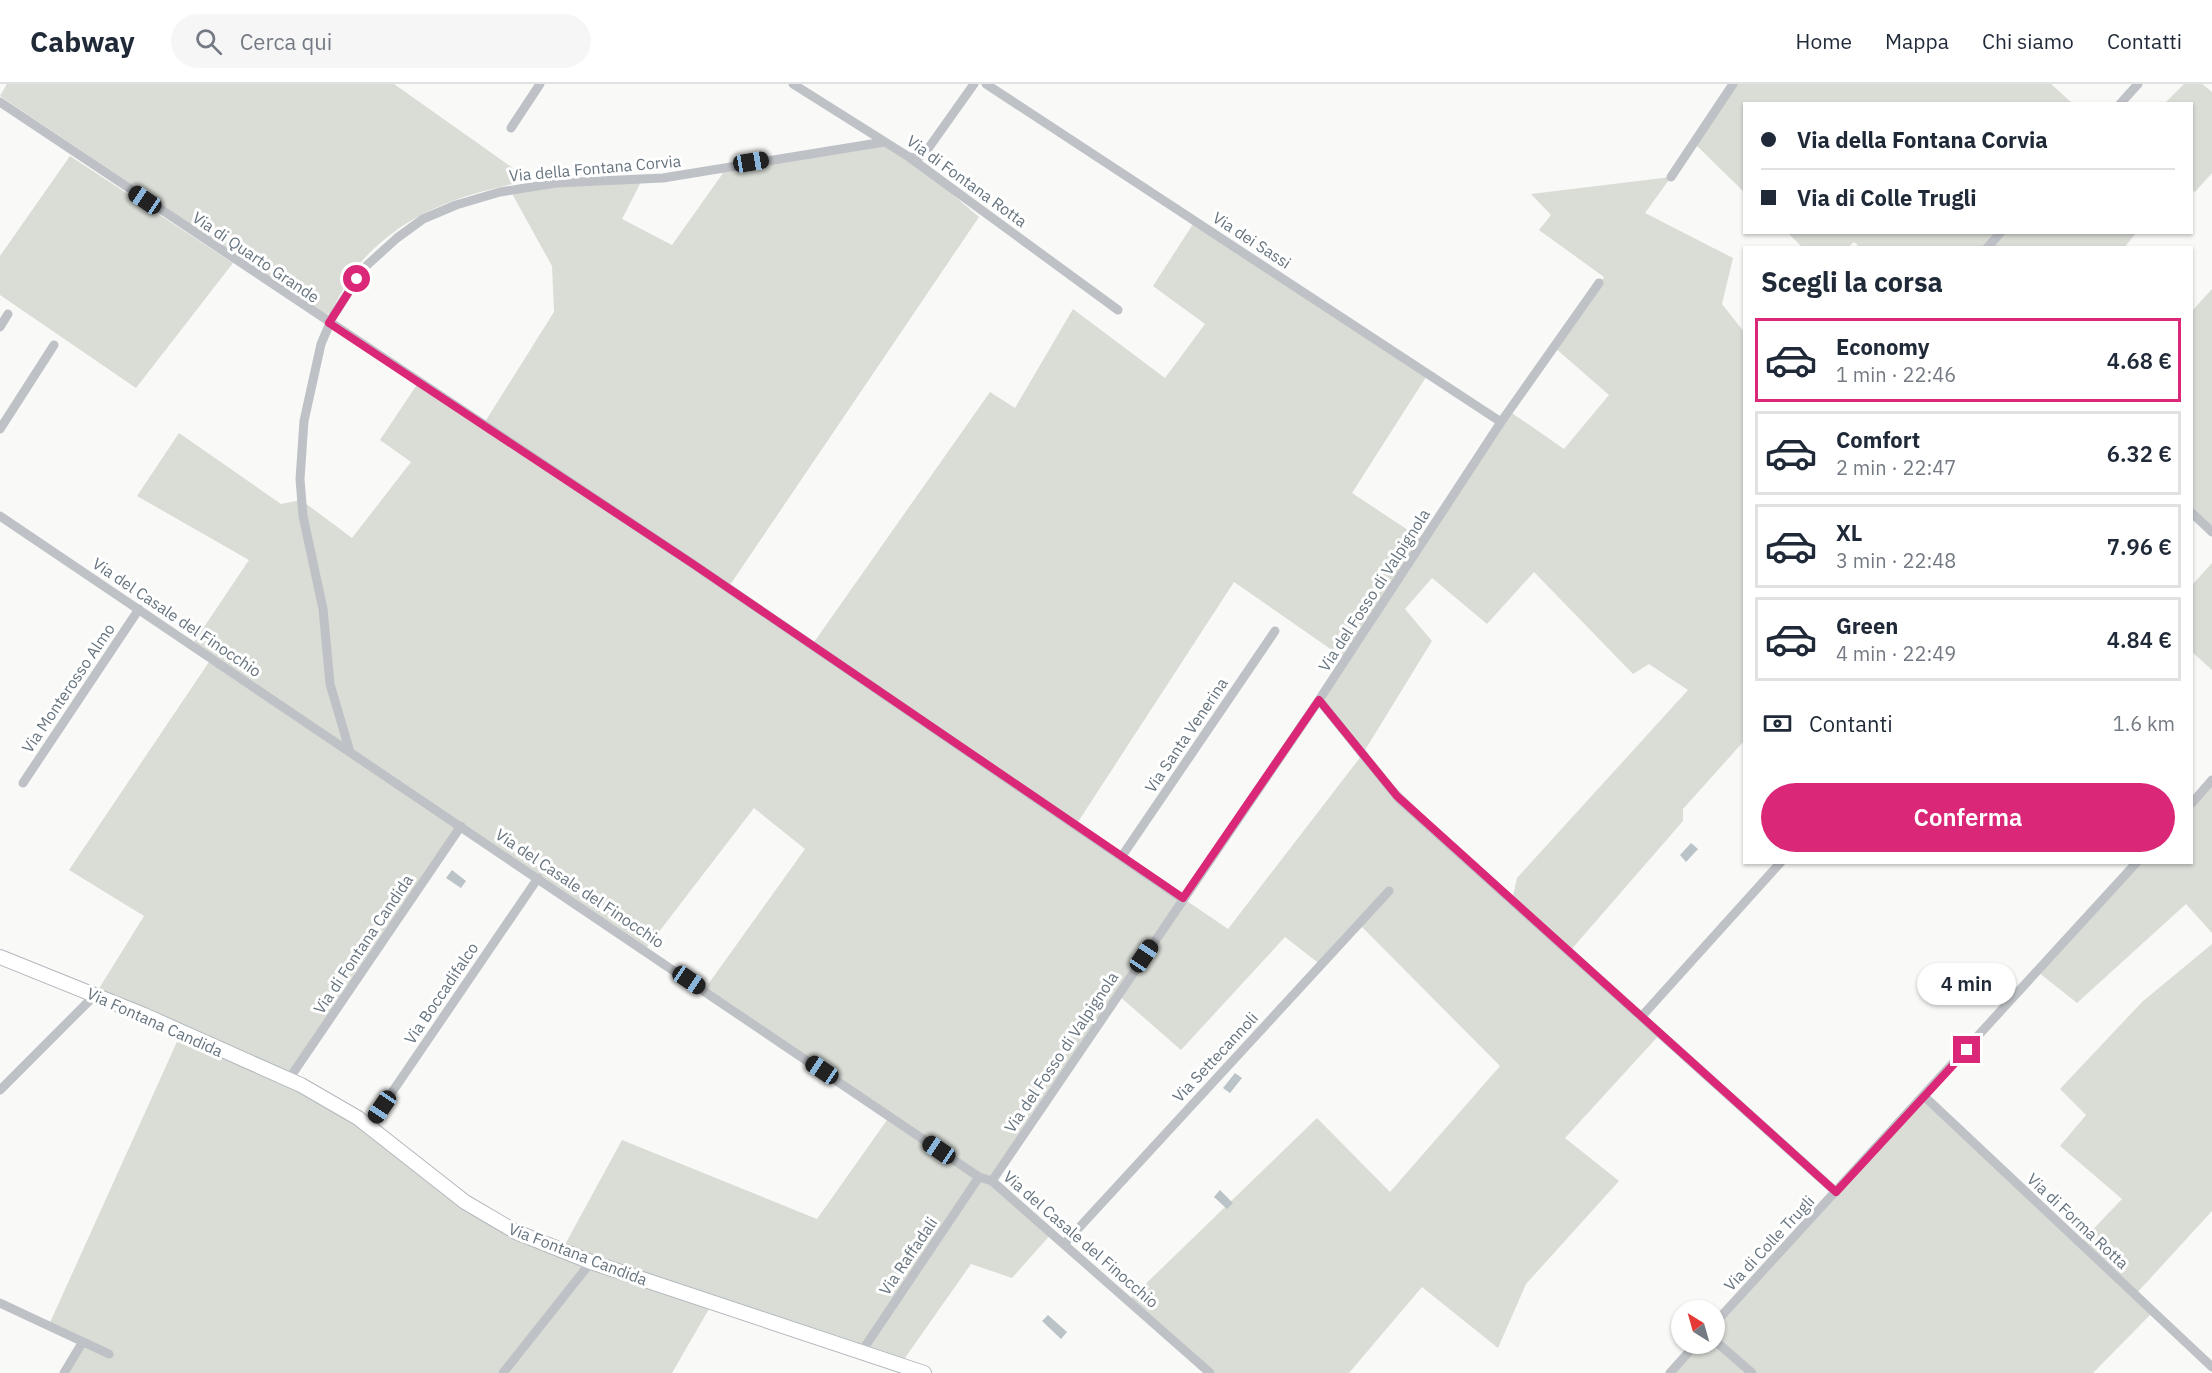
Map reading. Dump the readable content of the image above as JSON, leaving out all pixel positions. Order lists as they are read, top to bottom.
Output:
{
  "streets": {
    "main road": ["Via Fontana Candida"],
    "street": [
      "Via della Fontana Corvia",
      "Via di Fontana Rotta",
      "Via dei Sassi",
      "Via di Quarto Grande",
      "Via del Fosso di Valpignola",
      "Via del Casale del Finocchio",
      "Via Monterosso Almo",
      "Via Santa Venerina",
      "Via di Fontana Candida",
      "Via Boccadifalco",
      "Via Settecannoli",
      "Via di Forma Rotta",
      "Via di Colle Trugli",
      "Via Raffadali"
    ]
  },
  "crossings": [
    ["Via della Fontana Corvia", "Via di Fontana Rotta"],
    ["Via della Fontana Corvia", "Via di Quarto Grande"],
    ["Via della Fontana Corvia", "Via del Casale del Finocchio"],
    ["Via dei Sassi", "Via del Fosso di Valpignola"],
    ["Via di Quarto Grande", "Via del Fosso di Valpignola"],
    ["Via di Quarto Grande", "Via Santa Venerina"],
    ["Via del Fosso di Valpignola", "Via del Casale del Finocchio"],
    ["Via del Casale del Finocchio", "Via Monterosso Almo"],
    ["Via del Casale del Finocchio", "Via di Fontana Candida"],
    ["Via del Casale del Finocchio", "Via Boccadifalco"],
    ["Via del Casale del Finocchio", "Via Settecannoli"],
    ["Via del Casale del Finocchio", "Via Raffadali"],
    ["Via di Fontana Candida", "Via Fontana Candida"],
    ["Via Boccadifalco", "Via Fontana Candida"],
    ["Via Fontana Candida", "Via Raffadali"],
    ["Via di Forma Rotta", "Via di Colle Trugli"]
  ],
  "north": "top left",
  "page": {
    "header": "Cabway",
    "search": "Cerca qui",
    "nav": [
      "Home",
      "Mappa",
      "Chi siamo",
      "Contatti"
    ],
    "banner": ["Via della Fontana Corvia", "Via di Colle Trugli"],
    "heading": "Scegli la corsa",
    "list": [
      {
        "name": "Economy",
        "note": "1 min · 22:46",
        "value": "4.68 €"
      },
      {
        "name": "Comfort",
        "note": "2 min · 22:47",
        "value": "6.32 €"
      },
      {
        "name": "XL",
        "note": "3 min · 22:48",
        "value": "7.96 €"
      },
      {
        "name": "Green",
        "note": "4 min · 22:49",
        "value": "4.84 €"
      }
    ],
    "pay": ["Contanti", "1.6 km"],
    "buttons": "Conferma",
    "bubble": "4 min"
  }
}
